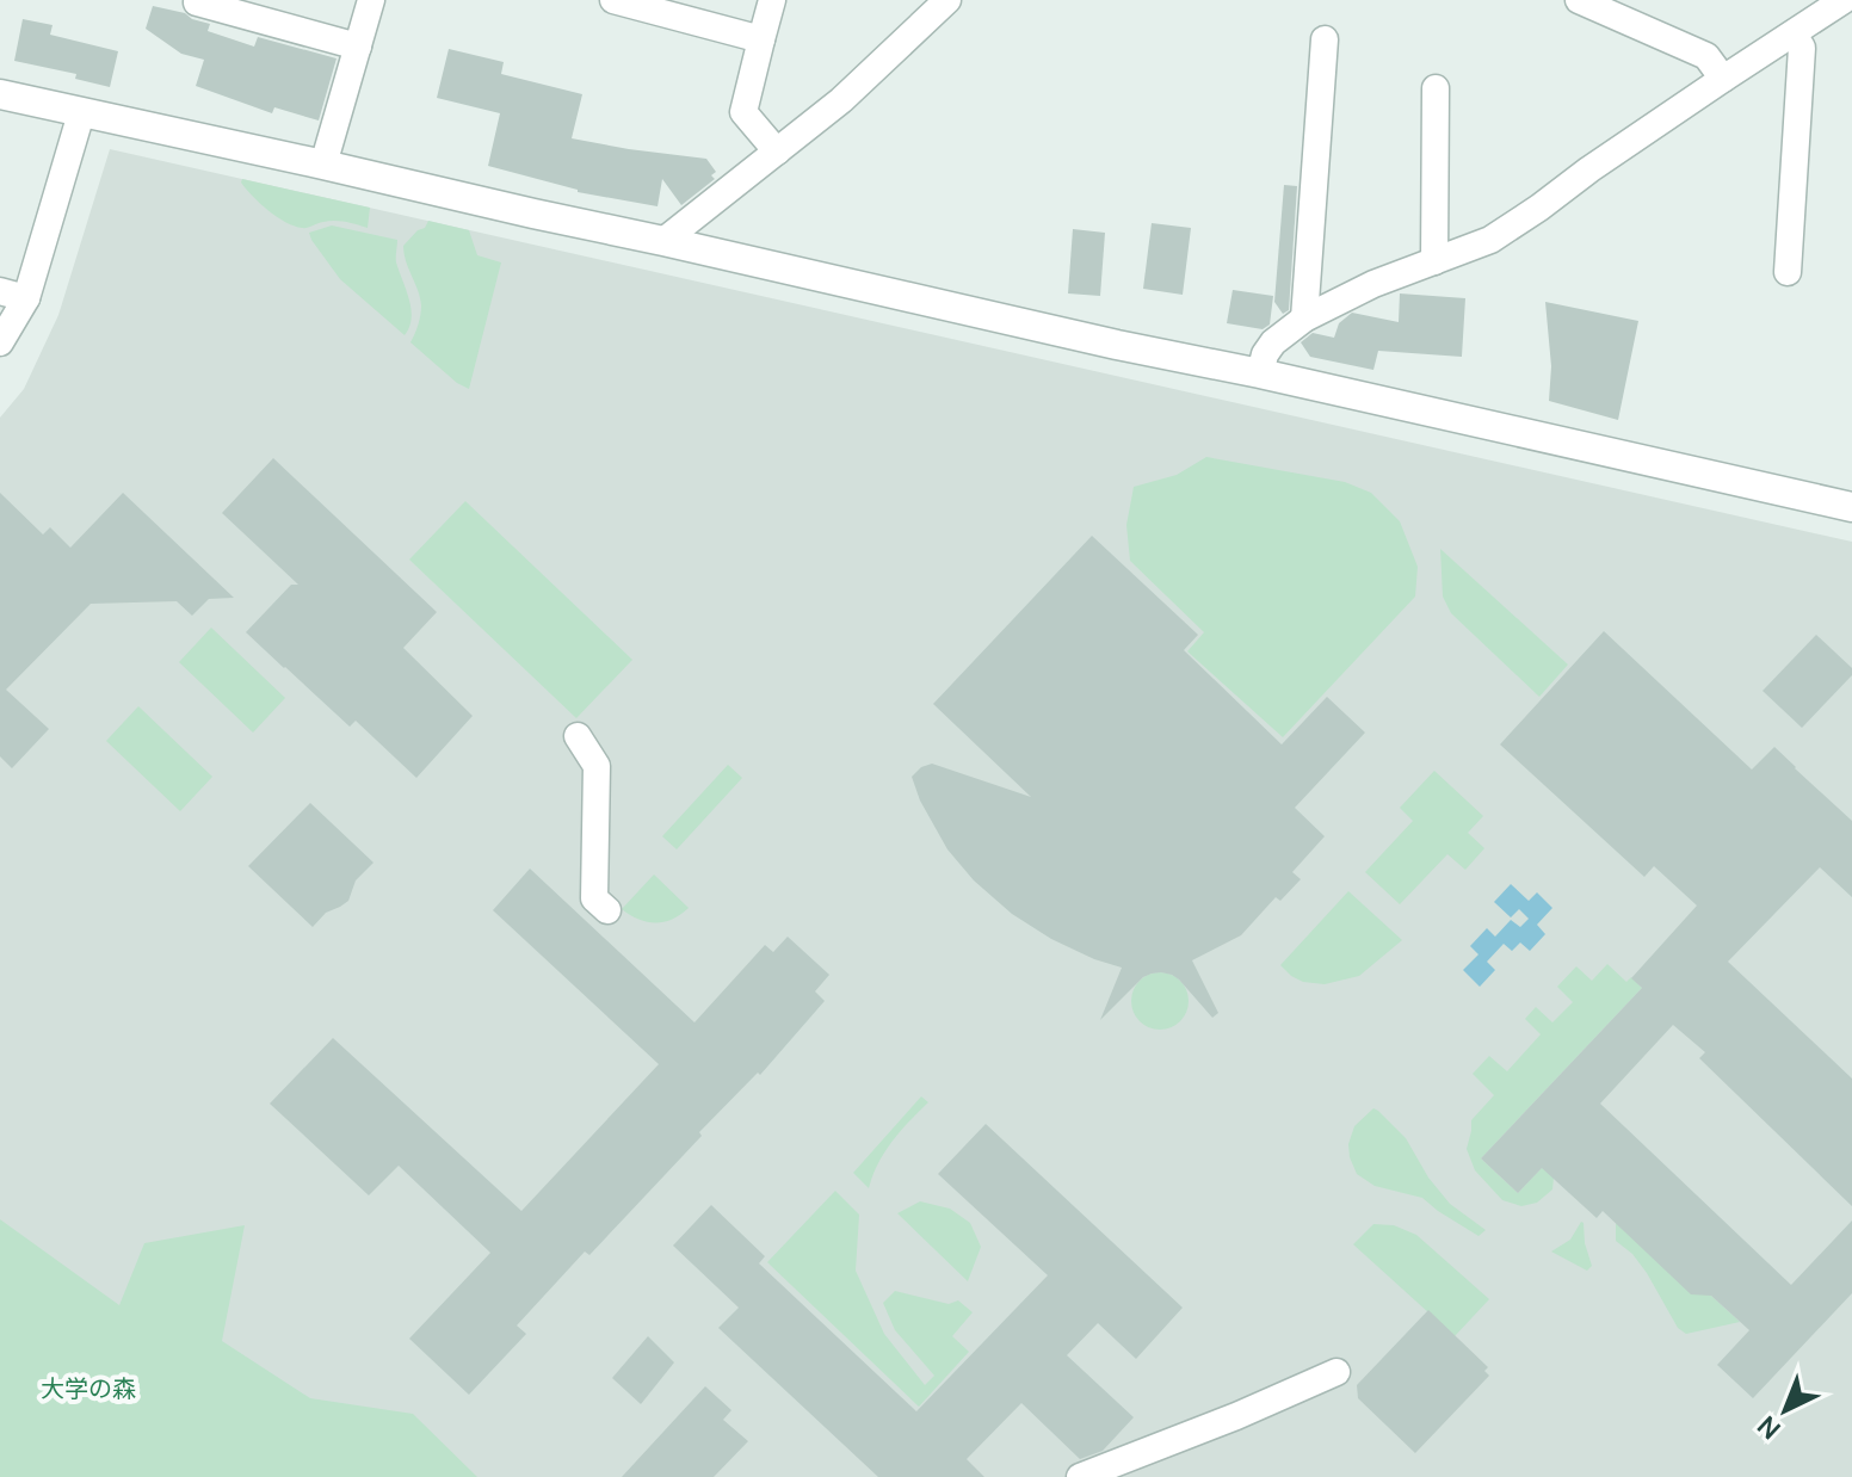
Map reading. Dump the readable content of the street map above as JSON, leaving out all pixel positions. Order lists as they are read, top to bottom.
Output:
{
  "parks": ["大学の森"],
  "north": "bottom left"
}
